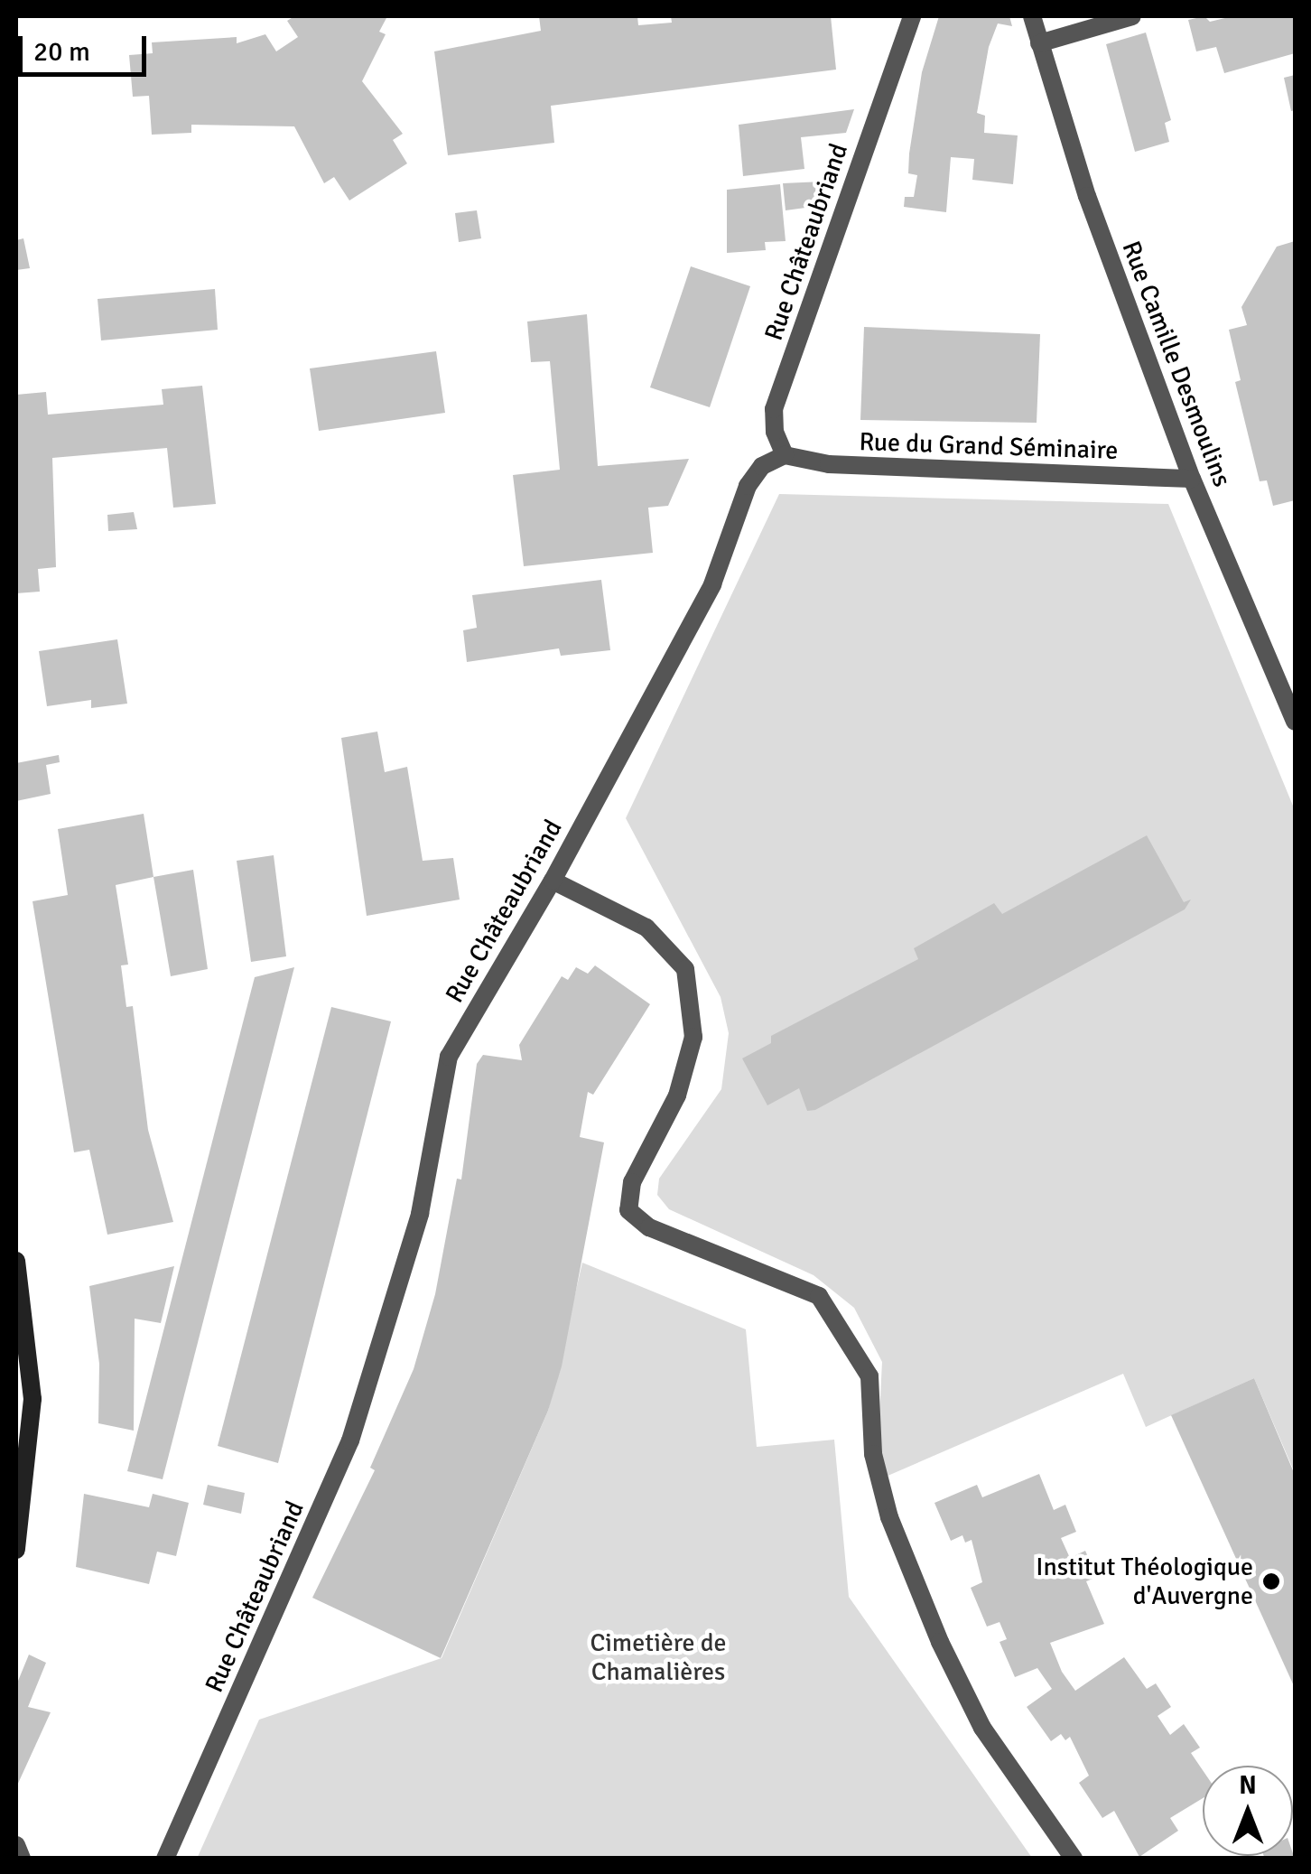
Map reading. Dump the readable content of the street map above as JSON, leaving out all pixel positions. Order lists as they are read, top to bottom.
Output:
{
  "streets": {
    "street": ["Rue Châteaubriand", "Rue Camille Desmoulins", "Rue du Grand Séminaire"]
  },
  "crossings": [
    ["Rue Châteaubriand", "Rue du Grand Séminaire"],
    ["Rue Camille Desmoulins", "Rue du Grand Séminaire"]
  ],
  "parks": ["Cimetière de Chamalières"],
  "places": ["Institut Théologique d'Auvergne"],
  "scale_bar": "20 m",
  "north": "top"
}
